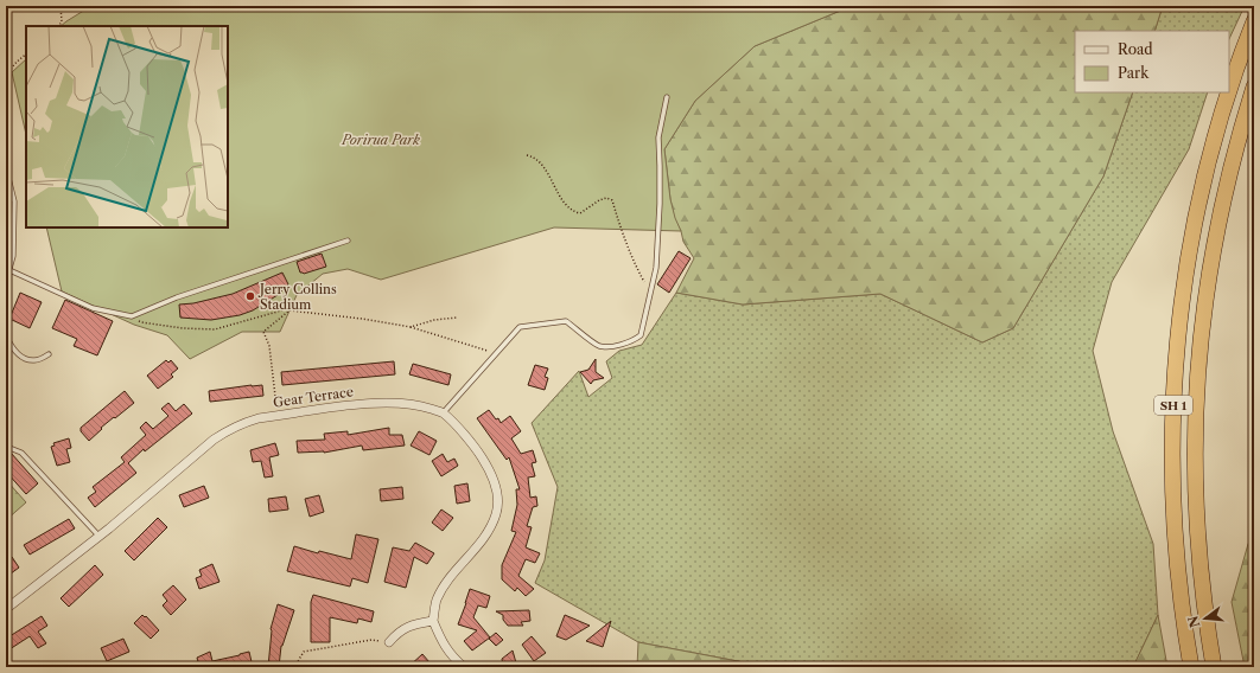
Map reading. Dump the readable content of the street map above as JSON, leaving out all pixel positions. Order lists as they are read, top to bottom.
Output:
{
  "streets": {
    "highway": ["SH 1"],
    "street": ["Gear Terrace"]
  },
  "parks": ["Porirua Park"],
  "places": ["Jerry Collins Stadium"],
  "legend": ["Road", "Park"],
  "north": "left"
}
